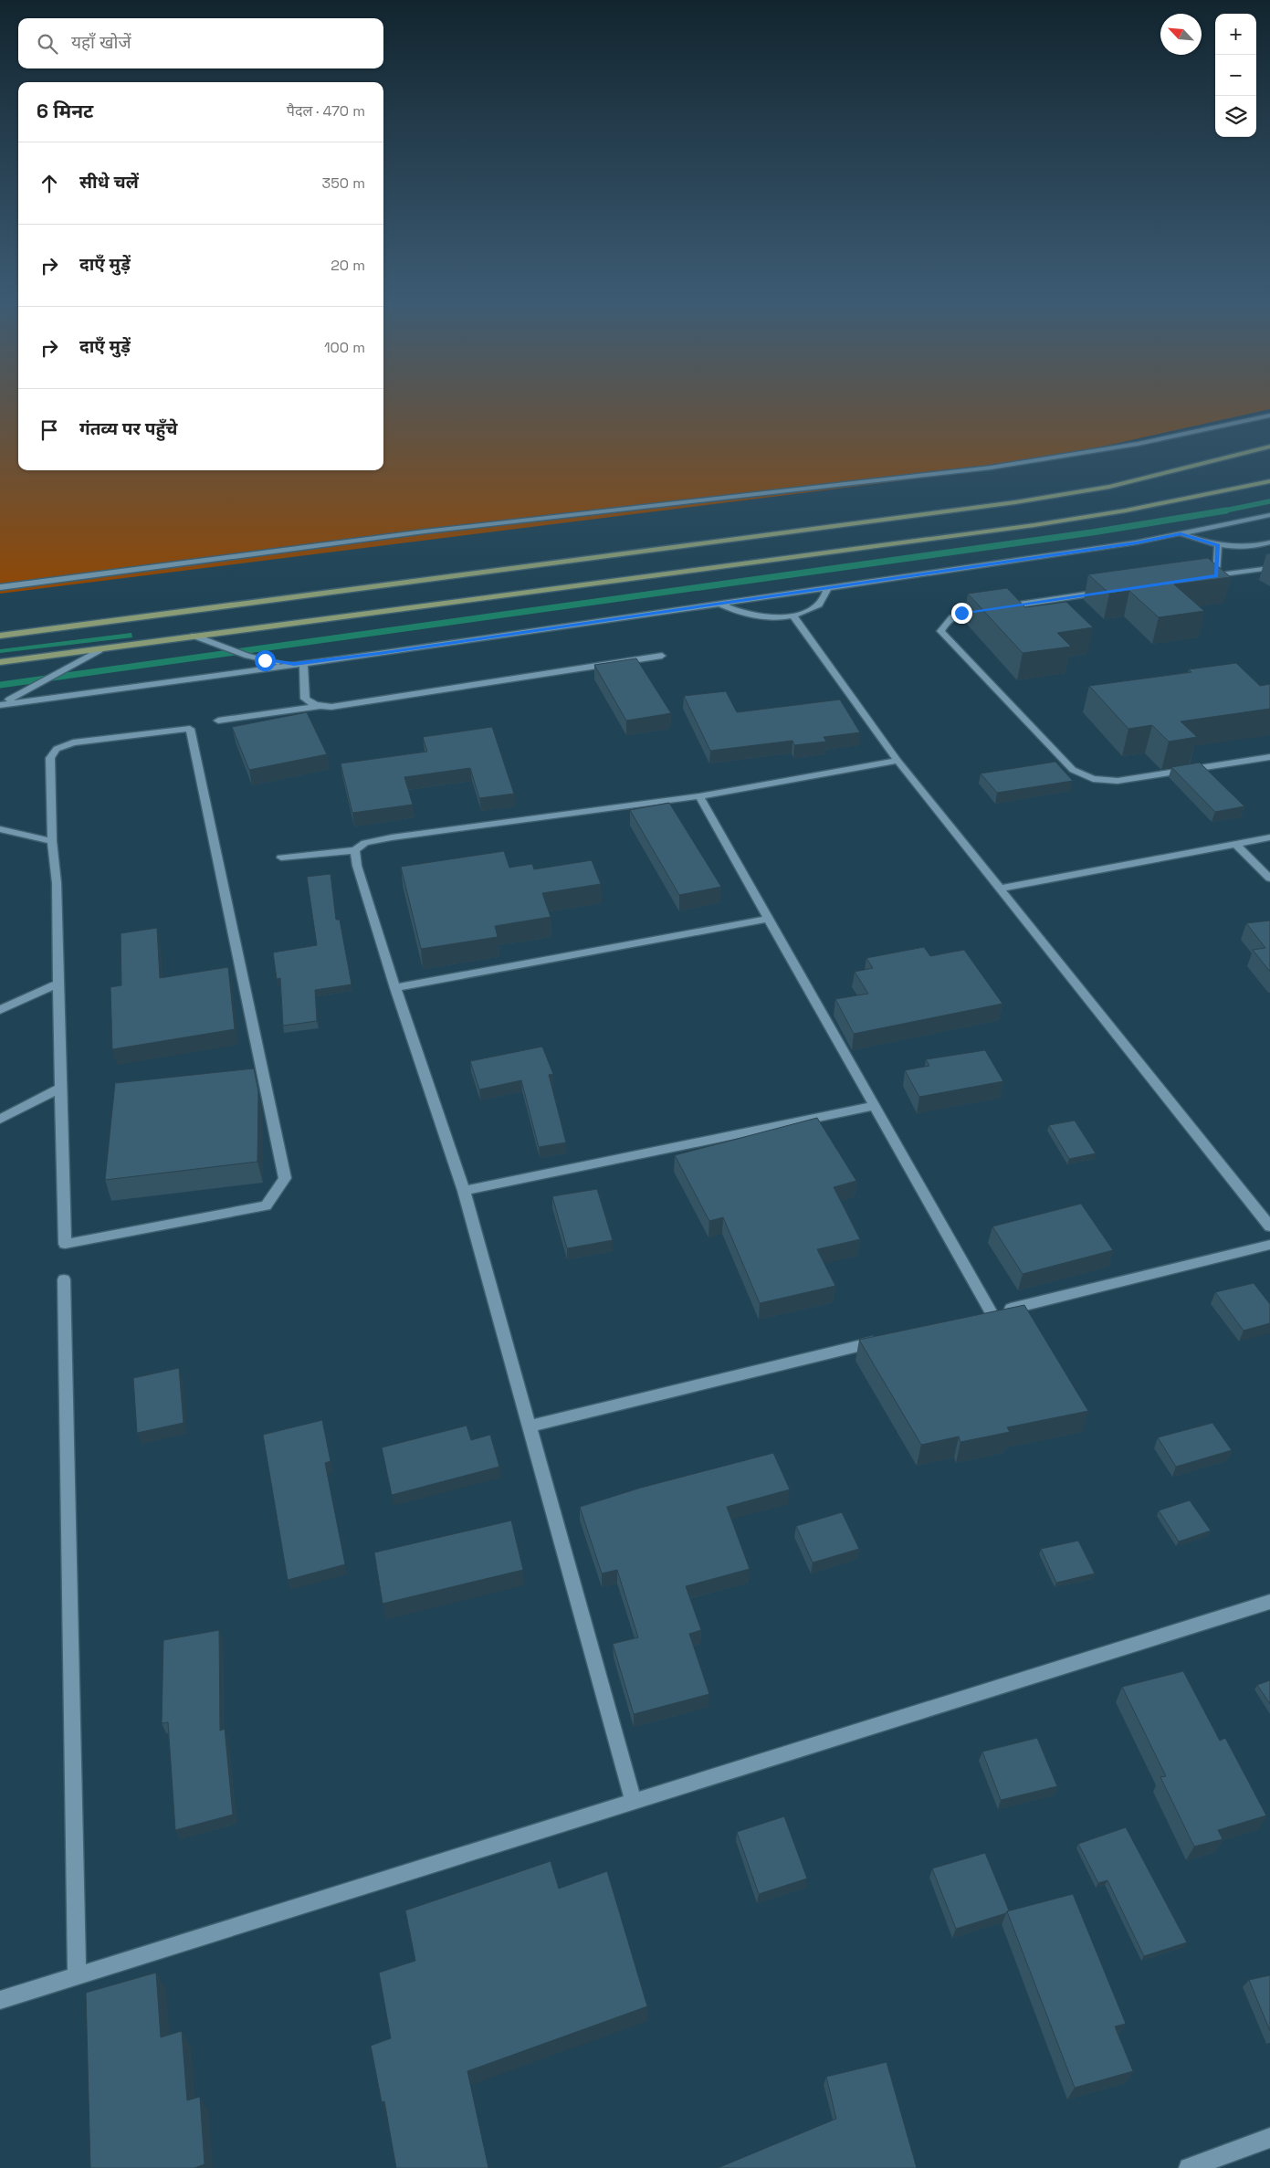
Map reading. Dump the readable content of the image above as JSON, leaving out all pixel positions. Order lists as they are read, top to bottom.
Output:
{
  "north": "top left",
  "page": {
    "map_buttons": ["+", "−"],
    "search": "यहाँ खोजें",
    "heading": ["6 मिनट", "पैदल · 470 m"],
    "list": [
      ["सीधे चलें", "350 m"],
      ["दाएँ मुड़ें", "20 m"],
      ["दाएँ मुड़ें", "100 m"],
      "गंतव्य पर पहुँचे"
    ]
  }
}
